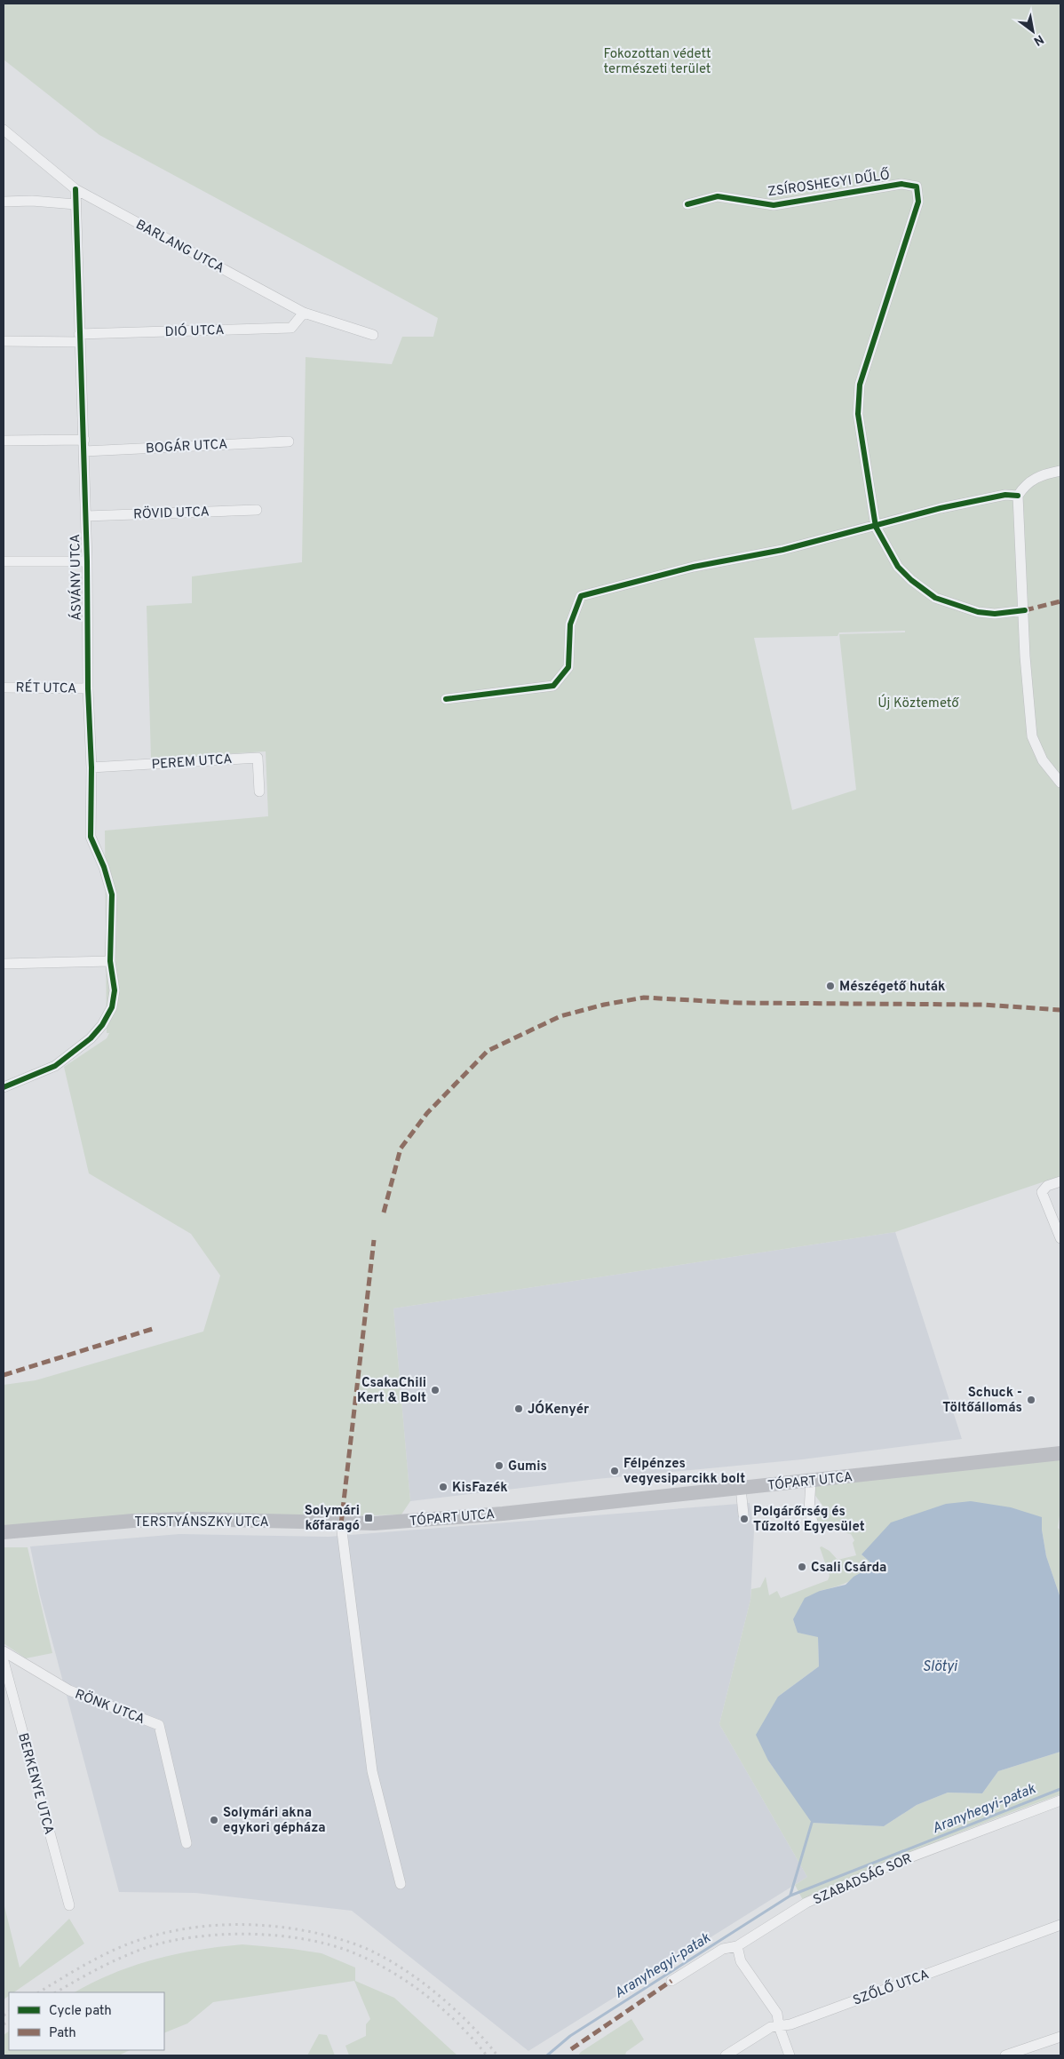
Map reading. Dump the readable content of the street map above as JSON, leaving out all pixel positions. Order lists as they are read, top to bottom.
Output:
{
  "streets": {
    "main road": ["TÓPART UTCA", "TERSTYÁNSZKY UTCA"],
    "street": [
      "ZSÍROSHEGYI DŰLŐ",
      "BARLANG UTCA",
      "DIÓ UTCA",
      "BOGÁR UTCA",
      "RÖVID UTCA",
      "ÁSVÁNY UTCA",
      "RÉT UTCA",
      "PEREM UTCA",
      "RÖNK UTCA",
      "BERKENYE UTCA",
      "SZABADSÁG SOR",
      "SZŐLŐ UTCA"
    ]
  },
  "crossings": [
    ["BARLANG UTCA", "DIÓ UTCA"],
    ["BARLANG UTCA", "ÁSVÁNY UTCA"],
    ["DIÓ UTCA", "ÁSVÁNY UTCA"],
    ["BOGÁR UTCA", "ÁSVÁNY UTCA"],
    ["RÖVID UTCA", "ÁSVÁNY UTCA"],
    ["ÁSVÁNY UTCA", "RÉT UTCA"],
    ["ÁSVÁNY UTCA", "PEREM UTCA"],
    ["TÓPART UTCA", "TERSTYÁNSZKY UTCA"]
  ],
  "water": ["Slötyi", "Aranyhegyi-patak"],
  "parks": ["Fokozottan védett természeti terület", "Új Köztemető"],
  "places": {
    "other": [
      "Mészégető huták",
      "CsakaChili Kert & Bolt",
      "Schuck - Töltőállomás",
      "JÓKenyér",
      "Gumis",
      "Félpénzes vegyesiparcikk bolt",
      "KisFazék",
      "Polgárőrség és Tűzoltó Egyesület",
      "Csali Csárda",
      "Solymári akna egykori gépháza"
    ],
    "transit": ["Solymári kőfaragó"]
  },
  "legend": ["Cycle path", "Path"],
  "north": "bottom right"
}
